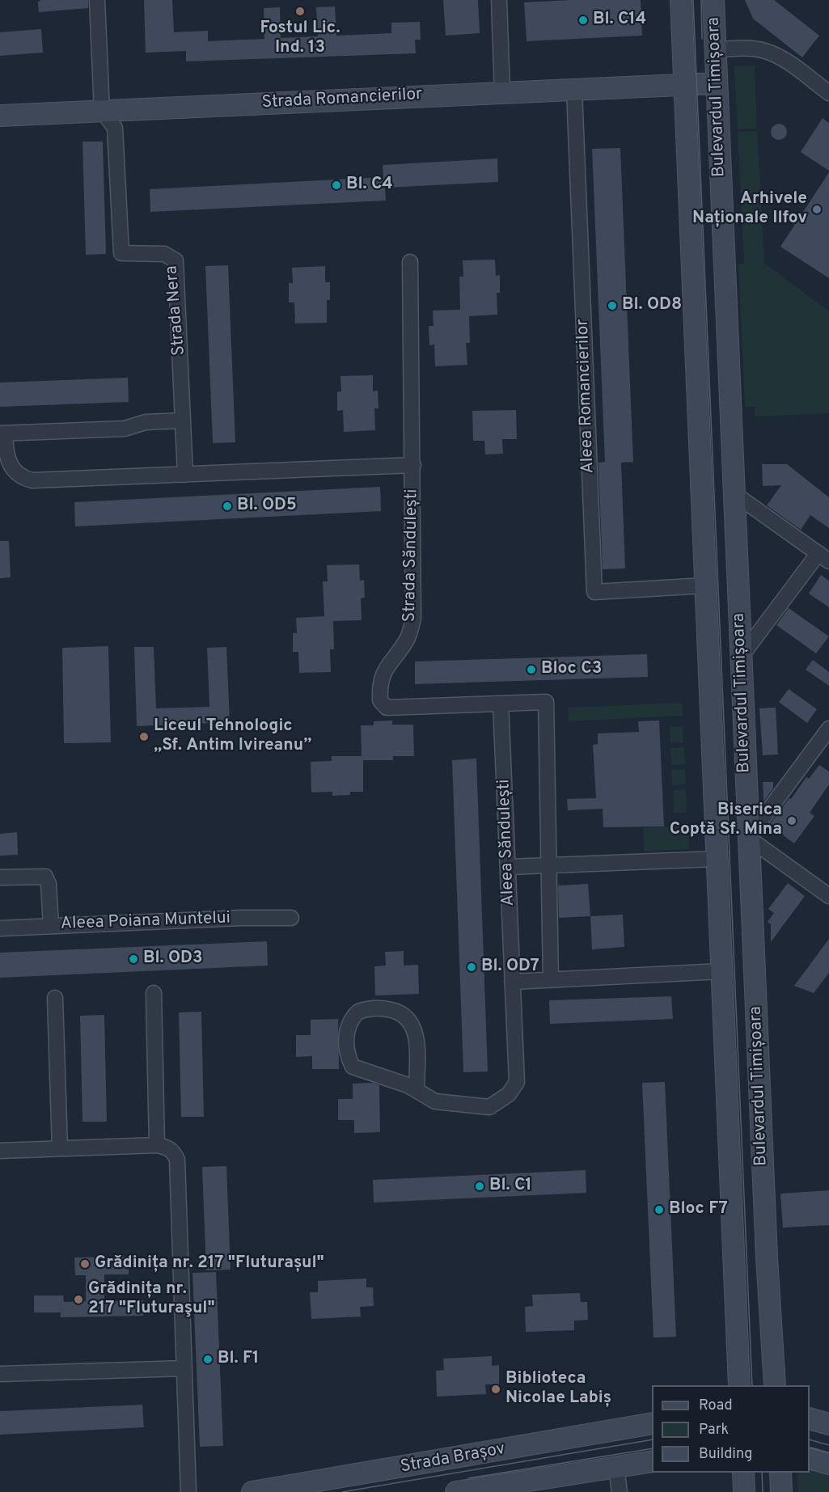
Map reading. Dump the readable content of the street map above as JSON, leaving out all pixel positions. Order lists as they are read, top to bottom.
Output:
{
  "streets": {
    "main road": ["Bulevardul Timișoara", "Strada Romancierilor", "Strada Brașov"],
    "street": [
      "Strada Nera",
      "Aleea Romancierilor",
      "Strada Săndulești",
      "Aleea Săndulești",
      "Aleea Poiana Muntelui"
    ]
  },
  "crossings": [
    ["Bulevardul Timișoara", "Strada Romancierilor"],
    ["Bulevardul Timișoara", "Aleea Romancierilor"],
    ["Strada Romancierilor", "Strada Nera"],
    ["Strada Romancierilor", "Aleea Romancierilor"],
    ["Strada Săndulești", "Aleea Săndulești"]
  ],
  "places": [
    "Fostul Lic. Ind. 13",
    "Bl. C14",
    "Bl. C4",
    "Arhivele Naționale Ilfov",
    "Bl. OD8",
    "Bl. OD5",
    "Bloc C3",
    "Liceul Tehnologic „Sf. Antim Ivireanu”",
    "Biserica Coptă Sf. Mina",
    "Bl. OD3",
    "Bl. OD7",
    "Bl. C1",
    "Bloc F7",
    "Grădinița nr. 217 \"Fluturașul\"",
    "Grădinița nr. 217 \"Fluturaşul\"",
    "Bl. F1",
    "Biblioteca Nicolae Labiș"
  ],
  "legend": ["Road", "Park", "Building"]
}
